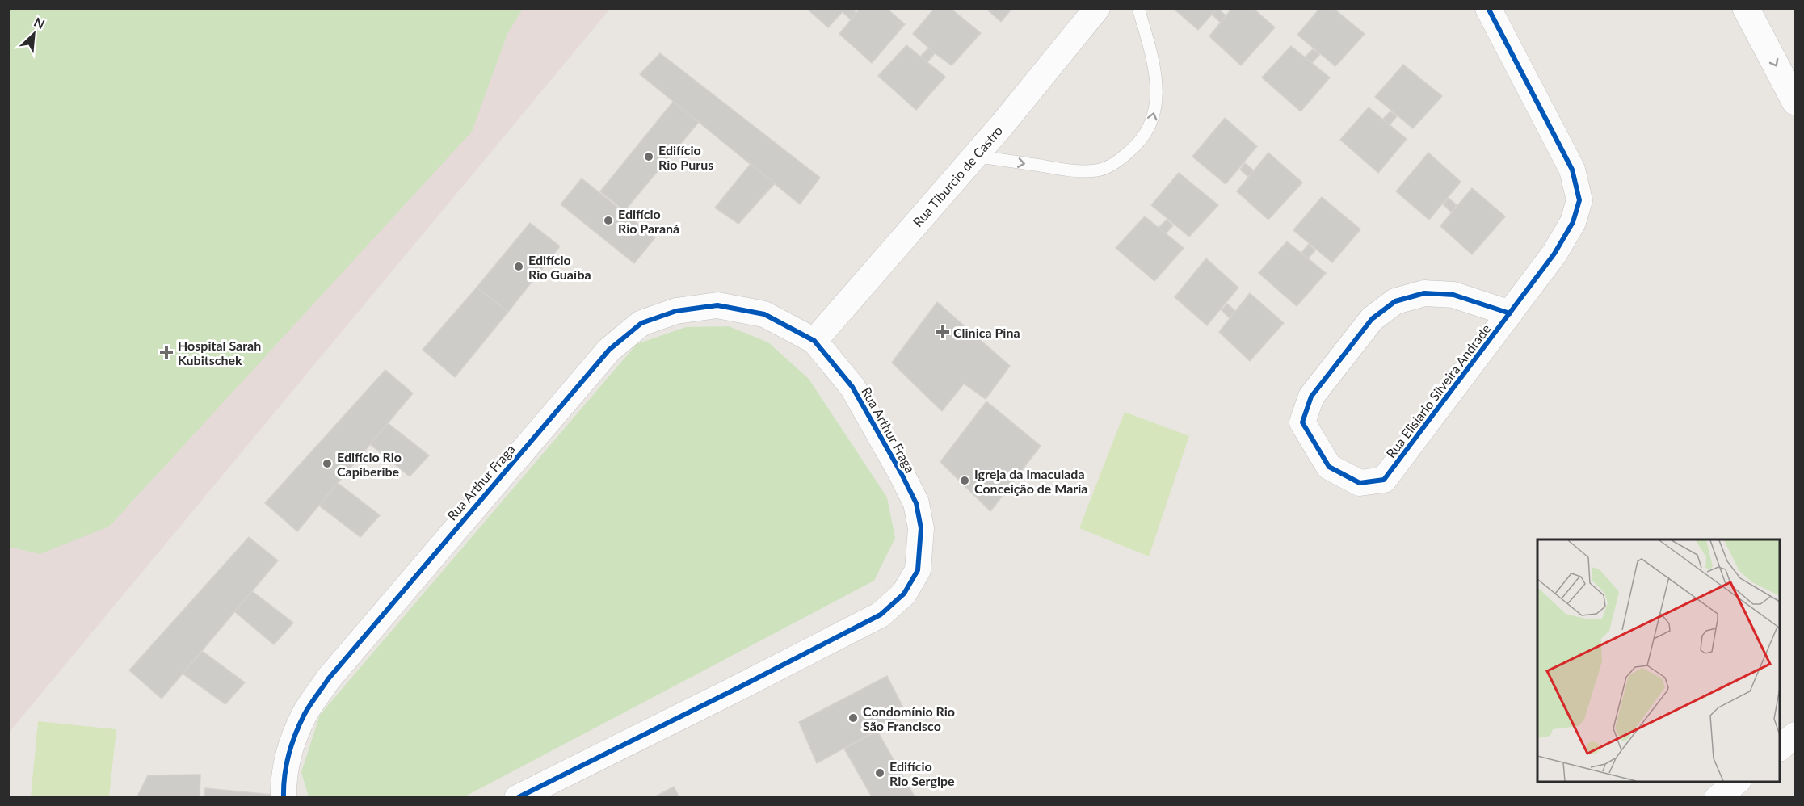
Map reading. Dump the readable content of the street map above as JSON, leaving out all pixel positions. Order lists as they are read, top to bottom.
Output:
{
  "streets": {
    "street": ["Rua Tiburcio de Castro", "Rua Elisiario Silveira Andrade", "Rua Arthur Fraga"]
  },
  "crossings": [
    ["Rua Tiburcio de Castro", "Rua Arthur Fraga"]
  ],
  "places": {
    "other": [
      "Edifício Rio Purus",
      "Edifício Rio Paraná",
      "Edifício Rio Guaíba",
      "Edifício Rio Capiberibe",
      "Igreja da Imaculada Conceição de Maria",
      "Condomínio Rio São Francisco",
      "Edifício Rio Sergipe"
    ],
    "health": ["Clinica Pina", "Hospital Sarah Kubitschek"]
  },
  "north": "top right"
}
